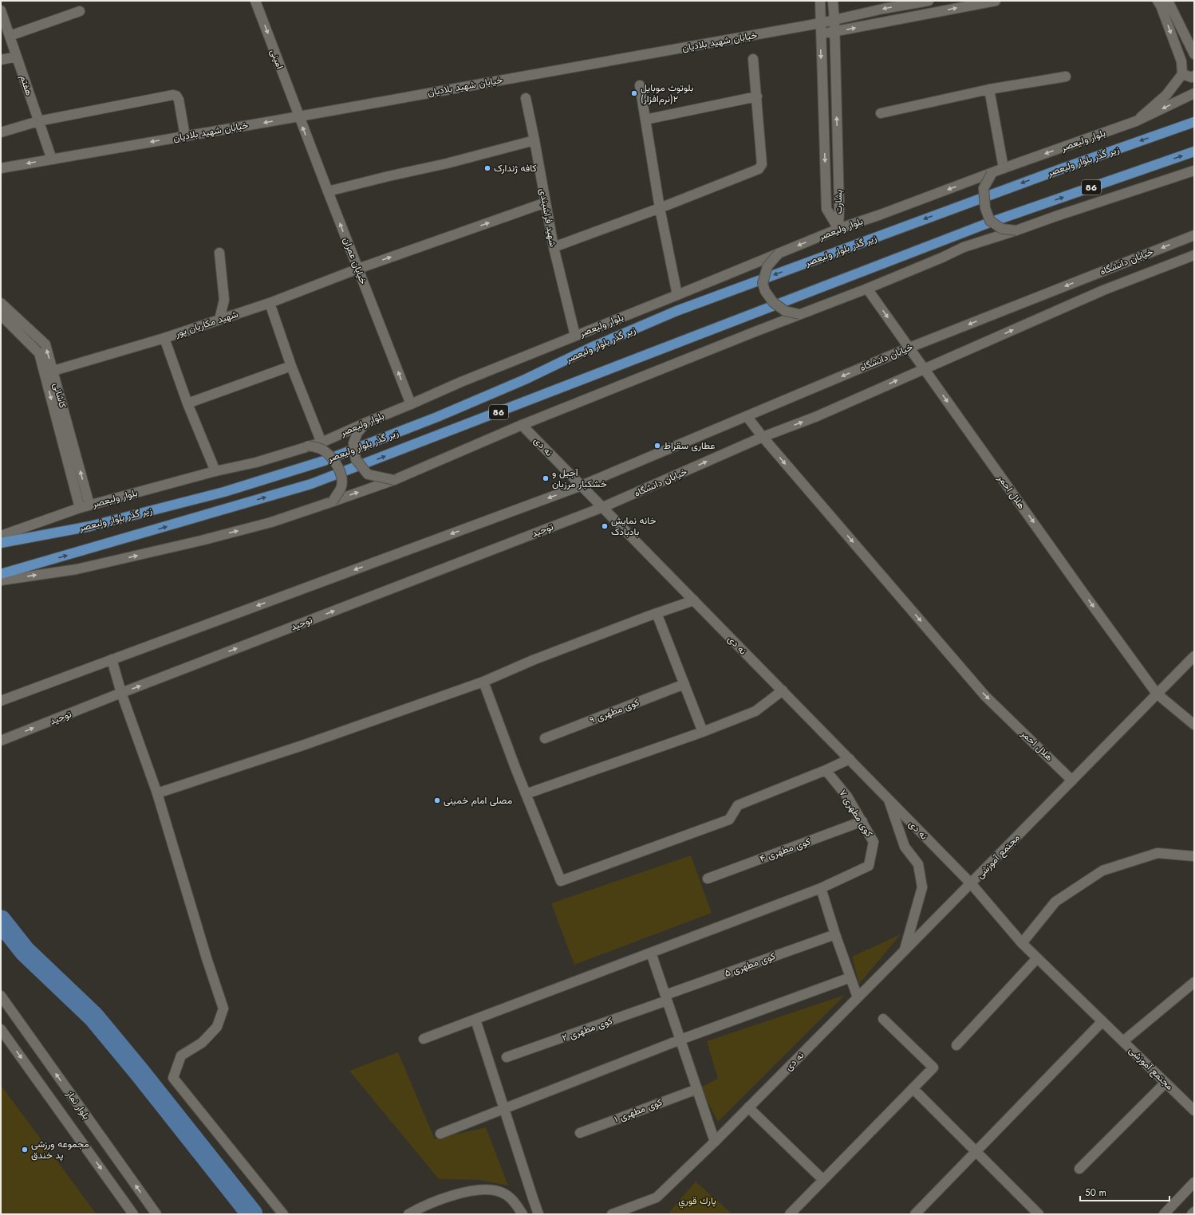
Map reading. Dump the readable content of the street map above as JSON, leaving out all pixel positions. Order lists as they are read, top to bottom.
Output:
{
  "streets": {
    "main road": ["زیر گذر بلوار ولیعصر", "86"],
    "street": [
      "خیابان شهید بلادیان",
      "امینی",
      "هفتم",
      "بلوار ولیعصر",
      "بشارت",
      "شهید فراشبندی",
      "خیابان عمران",
      "خیابان دانشگاه",
      "شهید مکاریان پور",
      "کاشانی",
      "نه دی",
      "هلال احمر",
      "توحید",
      "کوی مطهری ۹",
      "کوی مطهری ۷",
      "کوی مطهری ۴",
      "مجتمع آموزشی",
      "کوی مطهری ۵",
      "کوی مطهری ۲",
      "بلوار نماز",
      "کوی مطهری ۱"
    ]
  },
  "crossings": [
    ["خیابان شهید بلادیان", "امینی"],
    ["خیابان شهید بلادیان", "هفتم"],
    ["خیابان شهید بلادیان", "بشارت"],
    ["خیابان شهید بلادیان", "خیابان عمران"],
    ["امینی", "خیابان عمران"],
    ["بلوار ولیعصر", "بشارت"],
    ["بلوار ولیعصر", "شهید فراشبندی"],
    ["بلوار ولیعصر", "خیابان عمران"],
    ["بلوار ولیعصر", "کاشانی"],
    ["شهید فراشبندی", "شهید مکاریان پور"],
    ["خیابان عمران", "شهید مکاریان پور"],
    ["خیابان دانشگاه", "نه دی"],
    ["خیابان دانشگاه", "هلال احمر"],
    ["خیابان دانشگاه", "توحید"],
    ["شهید مکاریان پور", "کاشانی"],
    ["نه دی", "توحید"],
    ["نه دی", "مجتمع آموزشی"],
    ["هلال احمر", "مجتمع آموزشی"],
    ["کوی مطهری ۷", "کوی مطهری ۴"],
    ["کوی مطهری ۵", "کوی مطهری ۲"]
  ],
  "one_way": ["امینی", "خیابان عمران", "هلال احمر"],
  "parks": ["پارك قوري"],
  "places": [
    "بلوتوث موبایل (نرم‌افزار)۲",
    "کافه ژندارک",
    "عطاری سقراط",
    "آجیل و خشکبار مرزبان",
    "خانه نمایش بادبادک",
    "مصلی امام خمینی",
    "مجموعه ورزشی پد خندق"
  ],
  "scale_bar": "50 m"
}
